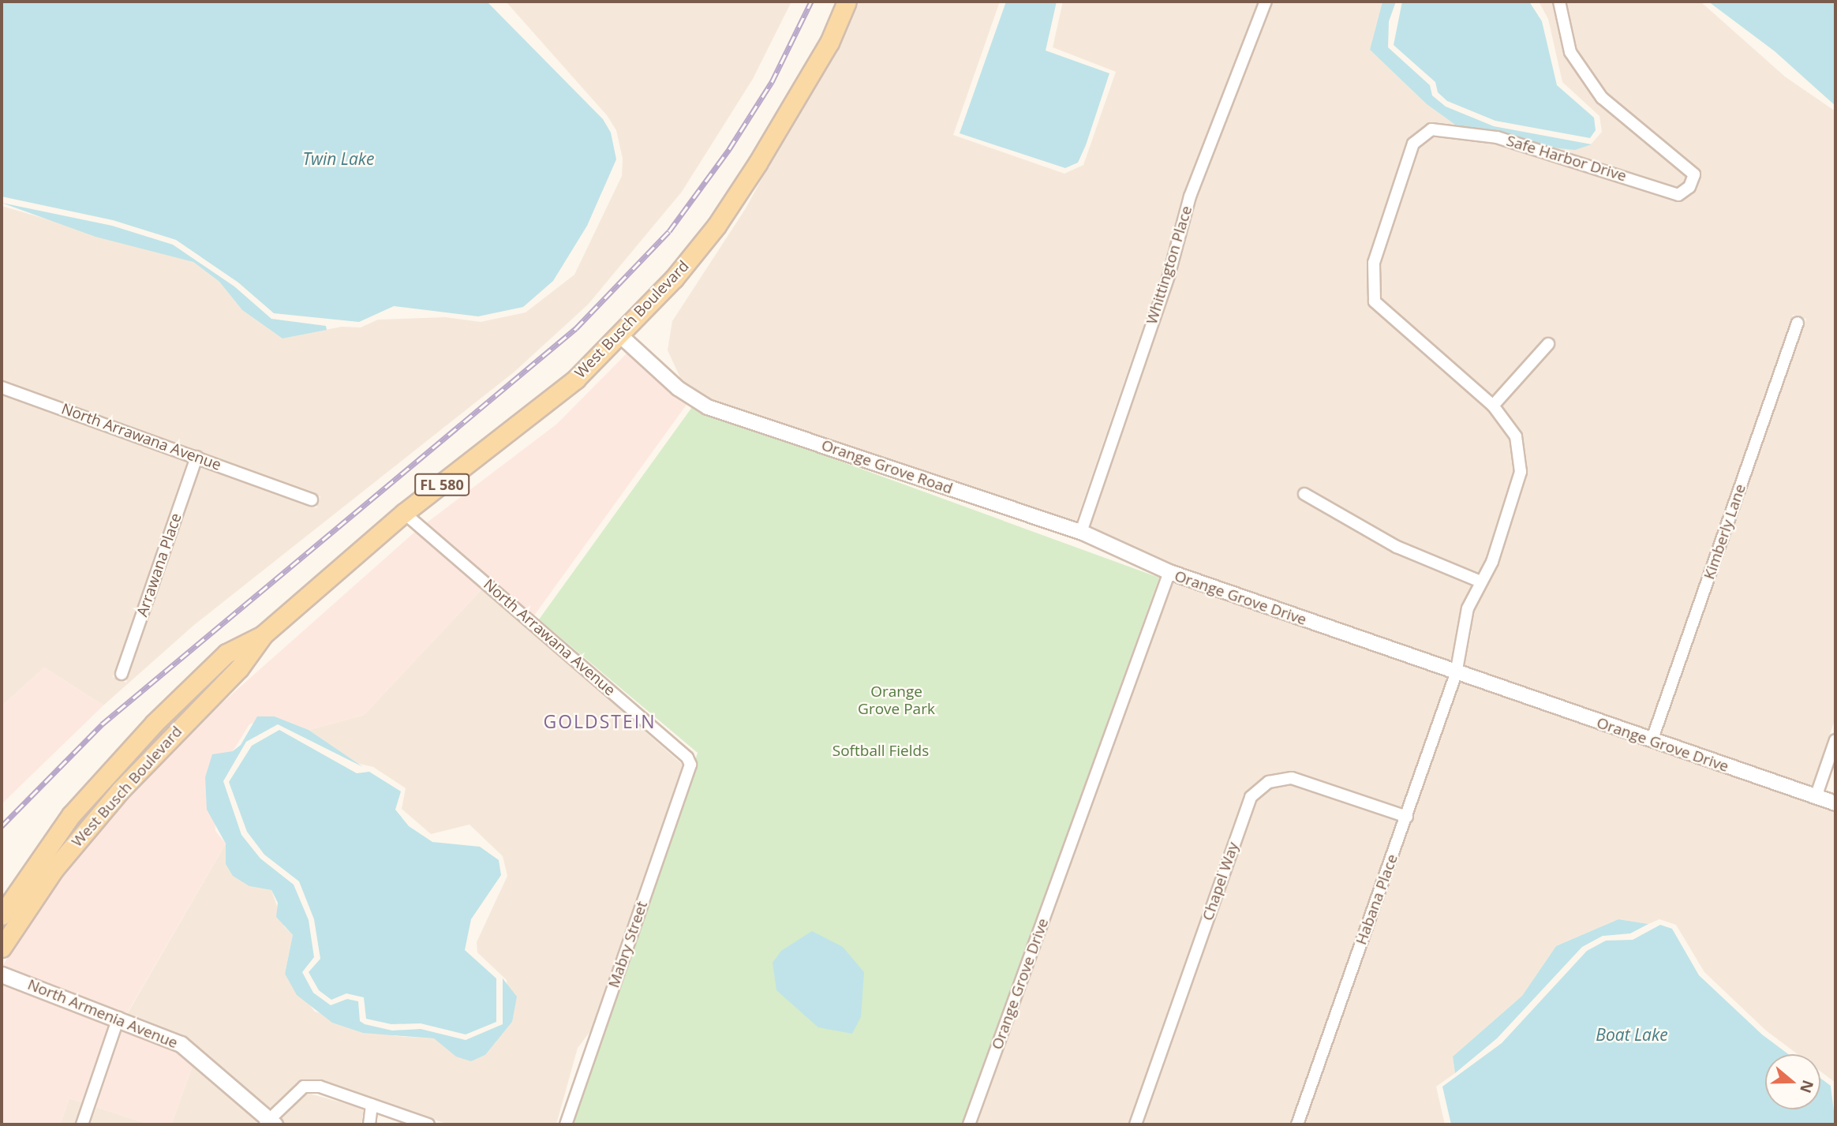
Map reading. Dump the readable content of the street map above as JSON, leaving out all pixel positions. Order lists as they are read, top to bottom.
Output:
{
  "streets": {
    "main road": ["West Busch Boulevard", "FL 580", "North Armenia Avenue"],
    "street": [
      "Safe Harbor Drive",
      "Whittington Place",
      "North Arrawana Avenue",
      "Orange Grove Road",
      "Kimberly Lane",
      "Arrawana Place",
      "Orange Grove Drive",
      "Chapel Way",
      "Habana Place",
      "Mabry Street"
    ]
  },
  "crossings": [
    ["Safe Harbor Drive", "Orange Grove Drive"],
    ["Safe Harbor Drive", "Habana Place"],
    ["Whittington Place", "Orange Grove Road"],
    ["West Busch Boulevard", "North Arrawana Avenue"],
    ["West Busch Boulevard", "Orange Grove Road"],
    ["North Arrawana Avenue", "Arrawana Place"],
    ["North Arrawana Avenue", "Mabry Street"],
    ["Orange Grove Road", "Orange Grove Drive"],
    ["Kimberly Lane", "Orange Grove Drive"],
    ["Orange Grove Drive", "Habana Place"],
    ["Chapel Way", "Habana Place"]
  ],
  "districts": ["GOLDSTEIN"],
  "water": ["Twin Lake", "Boat Lake"],
  "parks": ["Orange Grove Park", "Softball Fields"],
  "north": "right"
}
